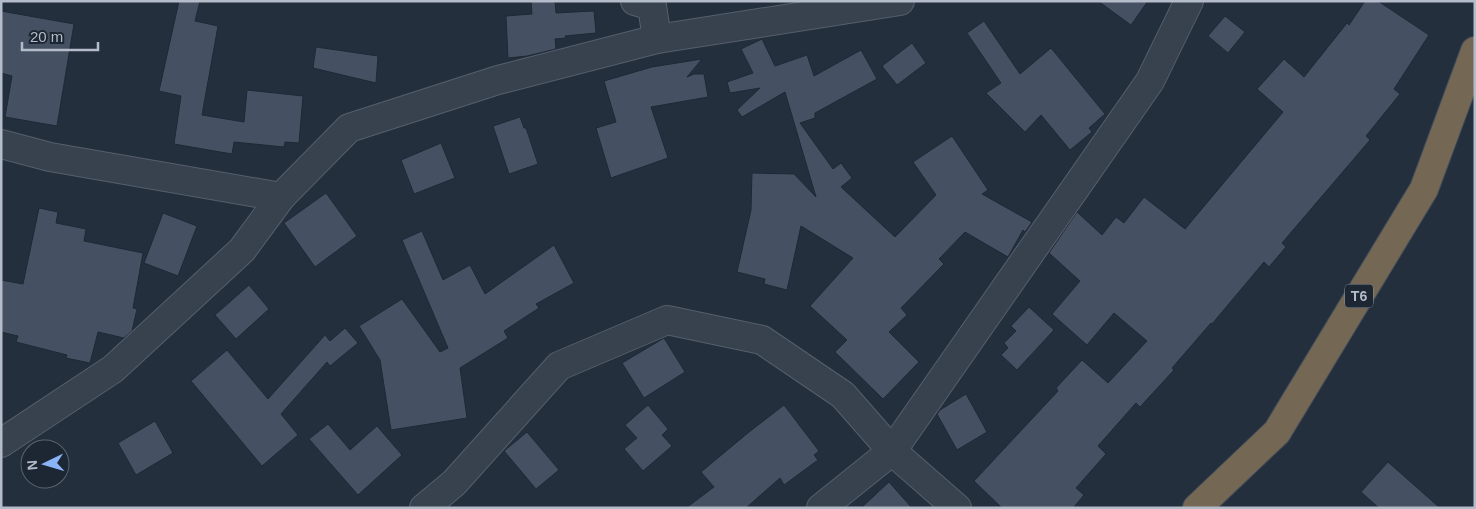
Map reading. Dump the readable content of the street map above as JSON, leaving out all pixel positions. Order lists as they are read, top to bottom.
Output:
{
  "streets": {
    "highway": ["T6"]
  },
  "scale_bar": "20 m",
  "north": "left"
}
